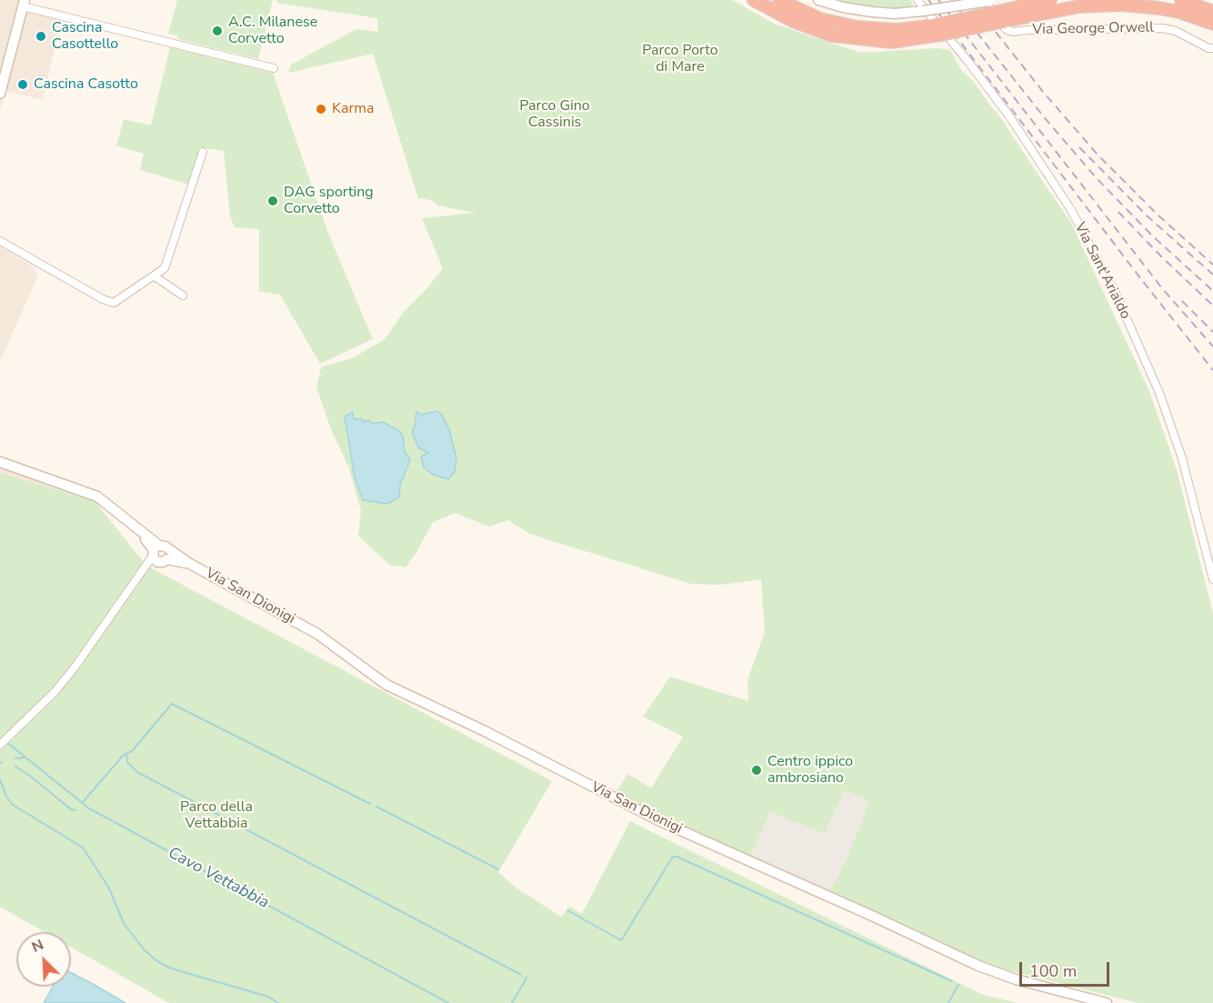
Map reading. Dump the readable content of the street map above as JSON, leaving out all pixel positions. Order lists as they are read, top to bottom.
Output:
{
  "streets": {
    "street": ["Via George Orwell", "Via Sant'Arialdo", "Via San Dionigi"]
  },
  "water": ["Cavo Vettabbia"],
  "parks": ["Parco Porto di Mare", "Parco Gino Cassinis", "Parco della Vettabbia"],
  "places": [
    "A.C. Milanese Corvetto",
    "Cascina Casottello",
    "Cascina Casotto",
    "Karma",
    "DAG sporting Corvetto",
    "Centro ippico ambrosiano"
  ],
  "scale_bar": "100 m",
  "north": "top left"
}
